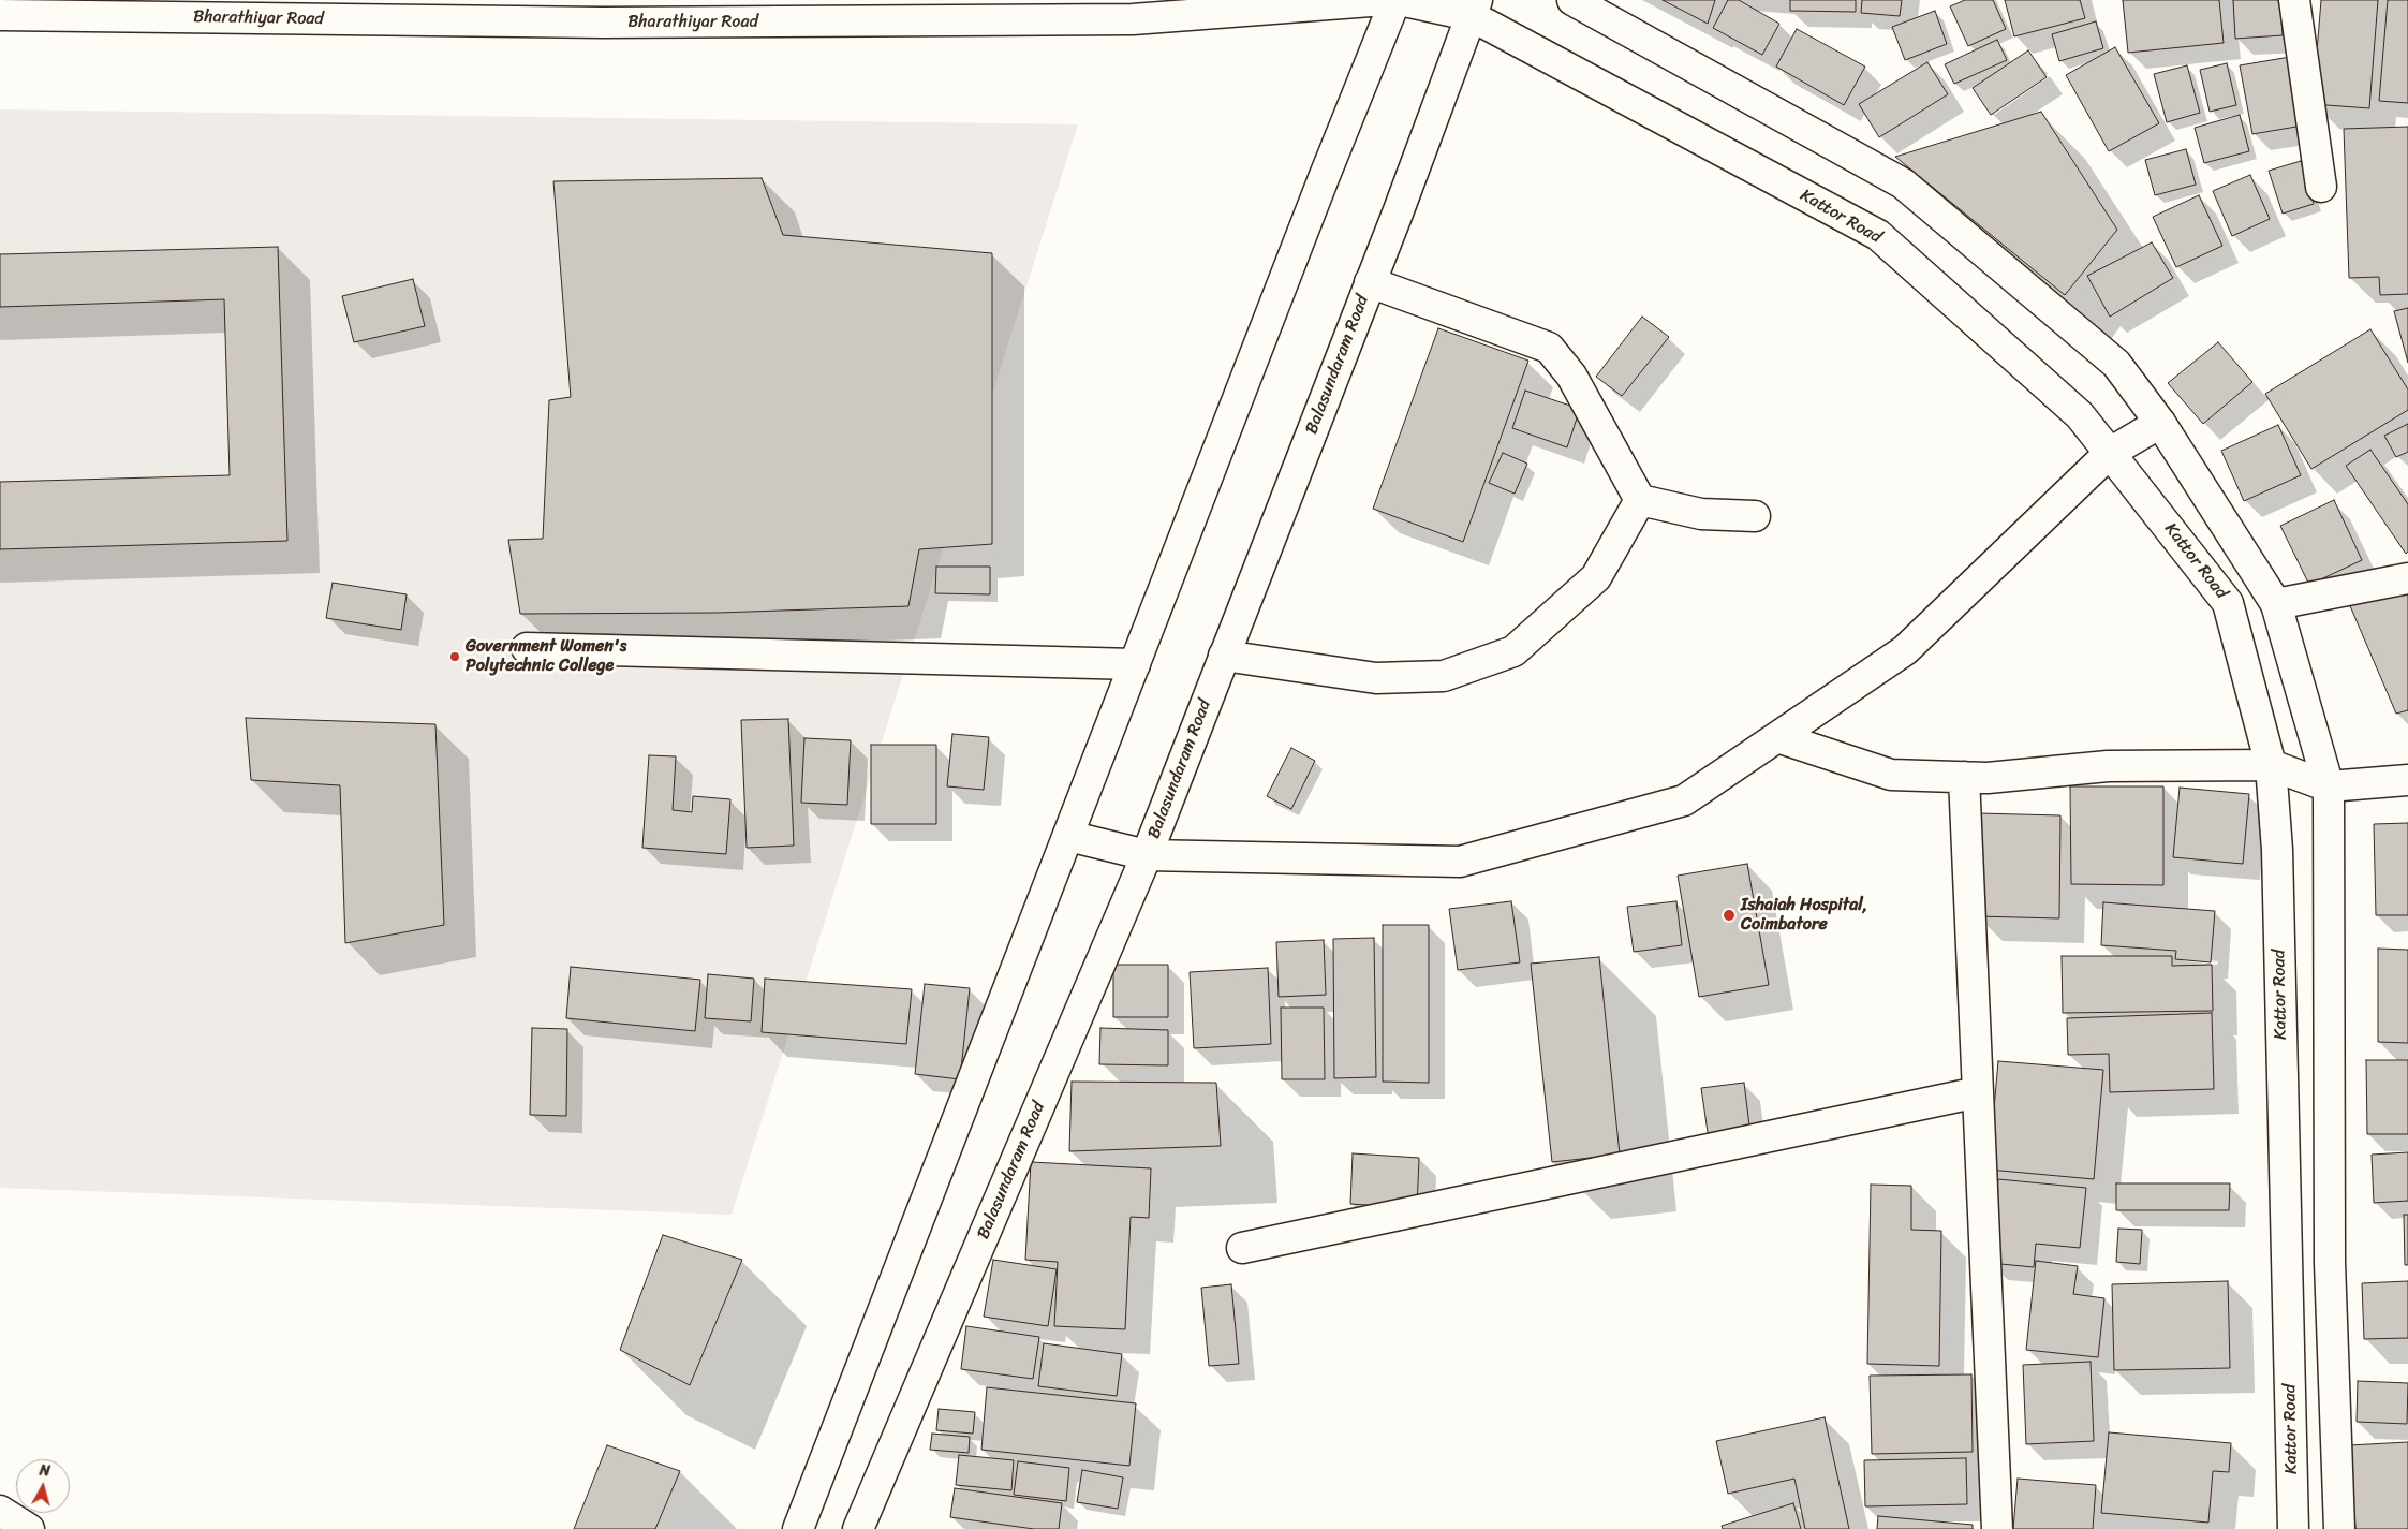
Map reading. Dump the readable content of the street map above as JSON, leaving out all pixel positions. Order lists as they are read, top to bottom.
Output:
{
  "streets": {
    "main road": ["Bharathiyar Road", "Kattor Road", "Balasundaram Road"]
  },
  "crossings": [
    ["Kattor Road", "Balasundaram Road"]
  ],
  "places": ["Government Women's Polytechnic College", "Ishaiah Hospital, Coimbatore"],
  "north": "top"
}
